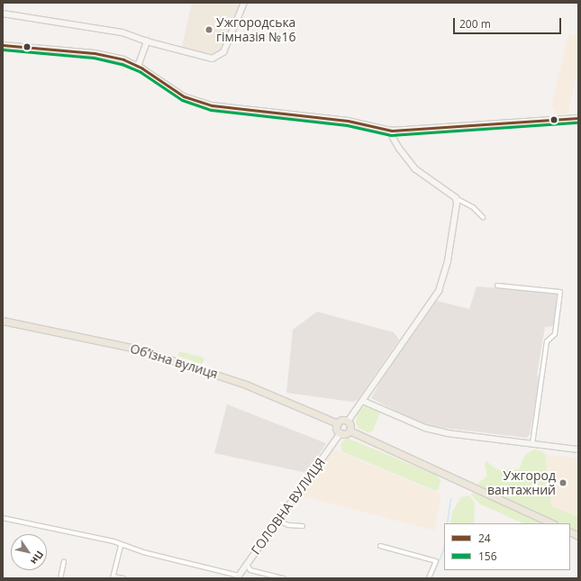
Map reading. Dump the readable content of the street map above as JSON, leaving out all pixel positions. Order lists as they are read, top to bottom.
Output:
{
  "streets": {
    "highway": ["Обʼїзна вулиця"],
    "street": ["ГОЛОВНА ВУЛИЦЯ"]
  },
  "crossings": [
    ["Обʼїзна вулиця", "ГОЛОВНА ВУЛИЦЯ"]
  ],
  "places": ["Ужгородська гімназія №16", "Ужгород вантажний"],
  "lines": ["transit line 24", "transit line 156"],
  "legend": ["24", "156"],
  "scale_bar": "200 m",
  "north": "bottom right"
}
